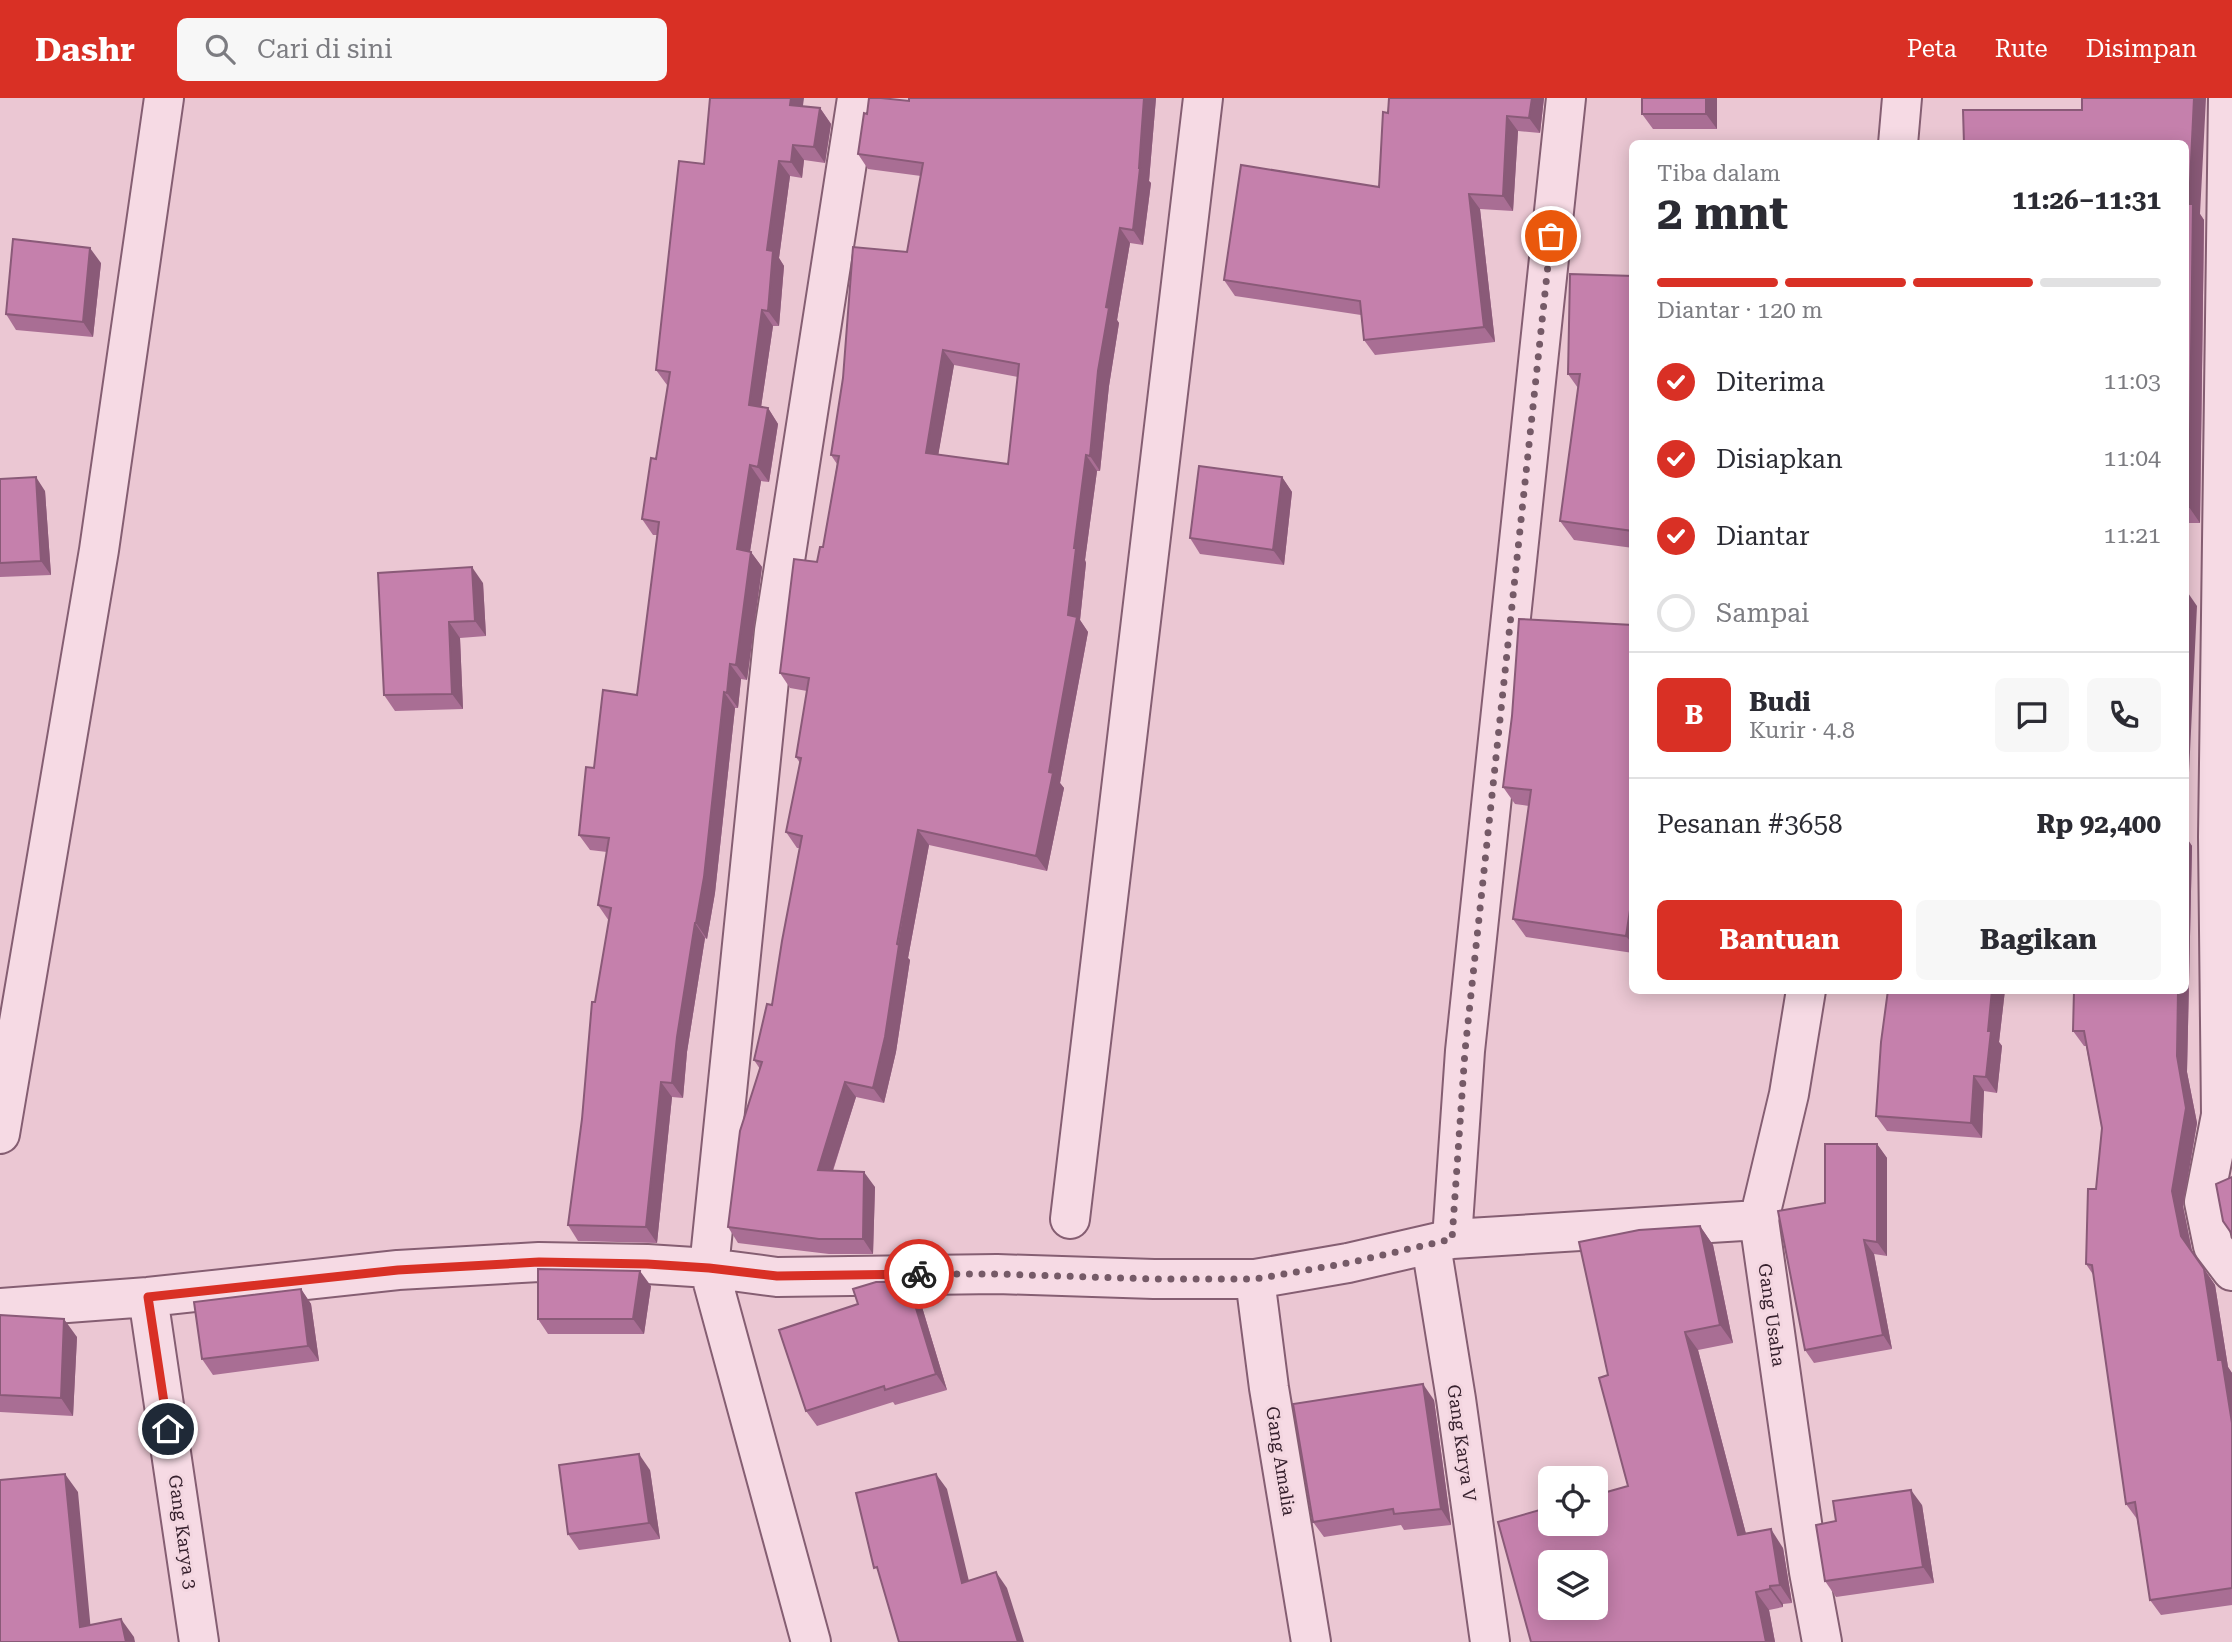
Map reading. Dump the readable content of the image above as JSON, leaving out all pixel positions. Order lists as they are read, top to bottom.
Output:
{
  "streets": {
    "street": [
      "Gang Usaha",
      "Gang Karya V",
      "Gang Amalia",
      "Gang Karya 3"
    ]
  },
  "page": {
    "header": "Dashr",
    "search": "Cari di sini",
    "nav": ["Peta", "Rute", "Disimpan"],
    "heading": ["2 mnt", "Tiba dalam", "11:26–11:31"],
    "panel": [
      "Budi",
      "Kurir · 4.8",
      "Pesanan #3658",
      "Rp 92,400"
    ],
    "bar": "Diantar · 120 m",
    "list": [
      ["Diterima", "11:03"],
      ["Disiapkan", "11:04"],
      ["Diantar", "11:21"],
      "Sampai"
    ],
    "round": "B",
    "buttons": ["Bantuan", "Bagikan"]
  }
}
